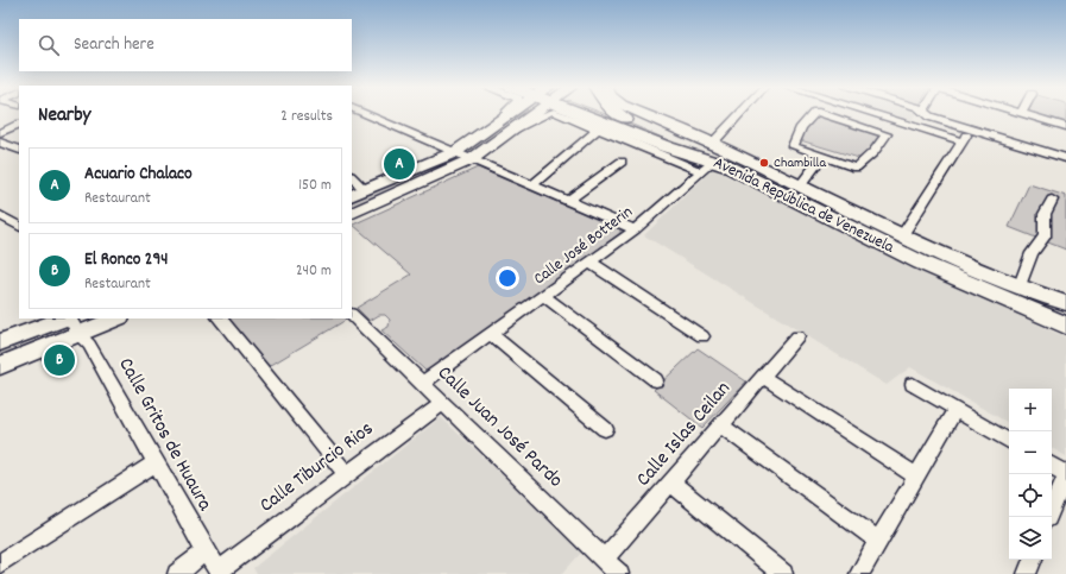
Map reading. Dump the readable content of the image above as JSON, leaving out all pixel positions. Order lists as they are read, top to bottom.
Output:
{
  "streets": {
    "main road": ["Avenida República de Venezuela"],
    "street": [
      "Calle José Botterin",
      "Calle Juan José Pardo",
      "Calle Gritos de Huaura",
      "Calle Islas Ceilan",
      "Calle Tiburcio Rios"
    ]
  },
  "crossings": [
    ["Avenida República de Venezuela", "Calle José Botterin"],
    ["Calle José Botterin", "Calle Juan José Pardo"],
    ["Calle Juan José Pardo", "Calle Islas Ceilan"],
    ["Calle Juan José Pardo", "Calle Tiburcio Rios"],
    ["Calle Gritos de Huaura", "Calle Tiburcio Rios"]
  ],
  "places": ["Chambilla"],
  "page": {
    "search": "Search here",
    "heading": ["Nearby", "2 results"],
    "pins": ["A", "B"],
    "list": [
      {
        "mark": "A",
        "name": "Acuario Chalaco",
        "note": "Restaurant",
        "value": "150 m"
      },
      {
        "mark": "B",
        "name": "El Ronco 294",
        "note": "Restaurant",
        "value": "240 m"
      }
    ],
    "map_buttons": ["+", "−"]
  }
}
